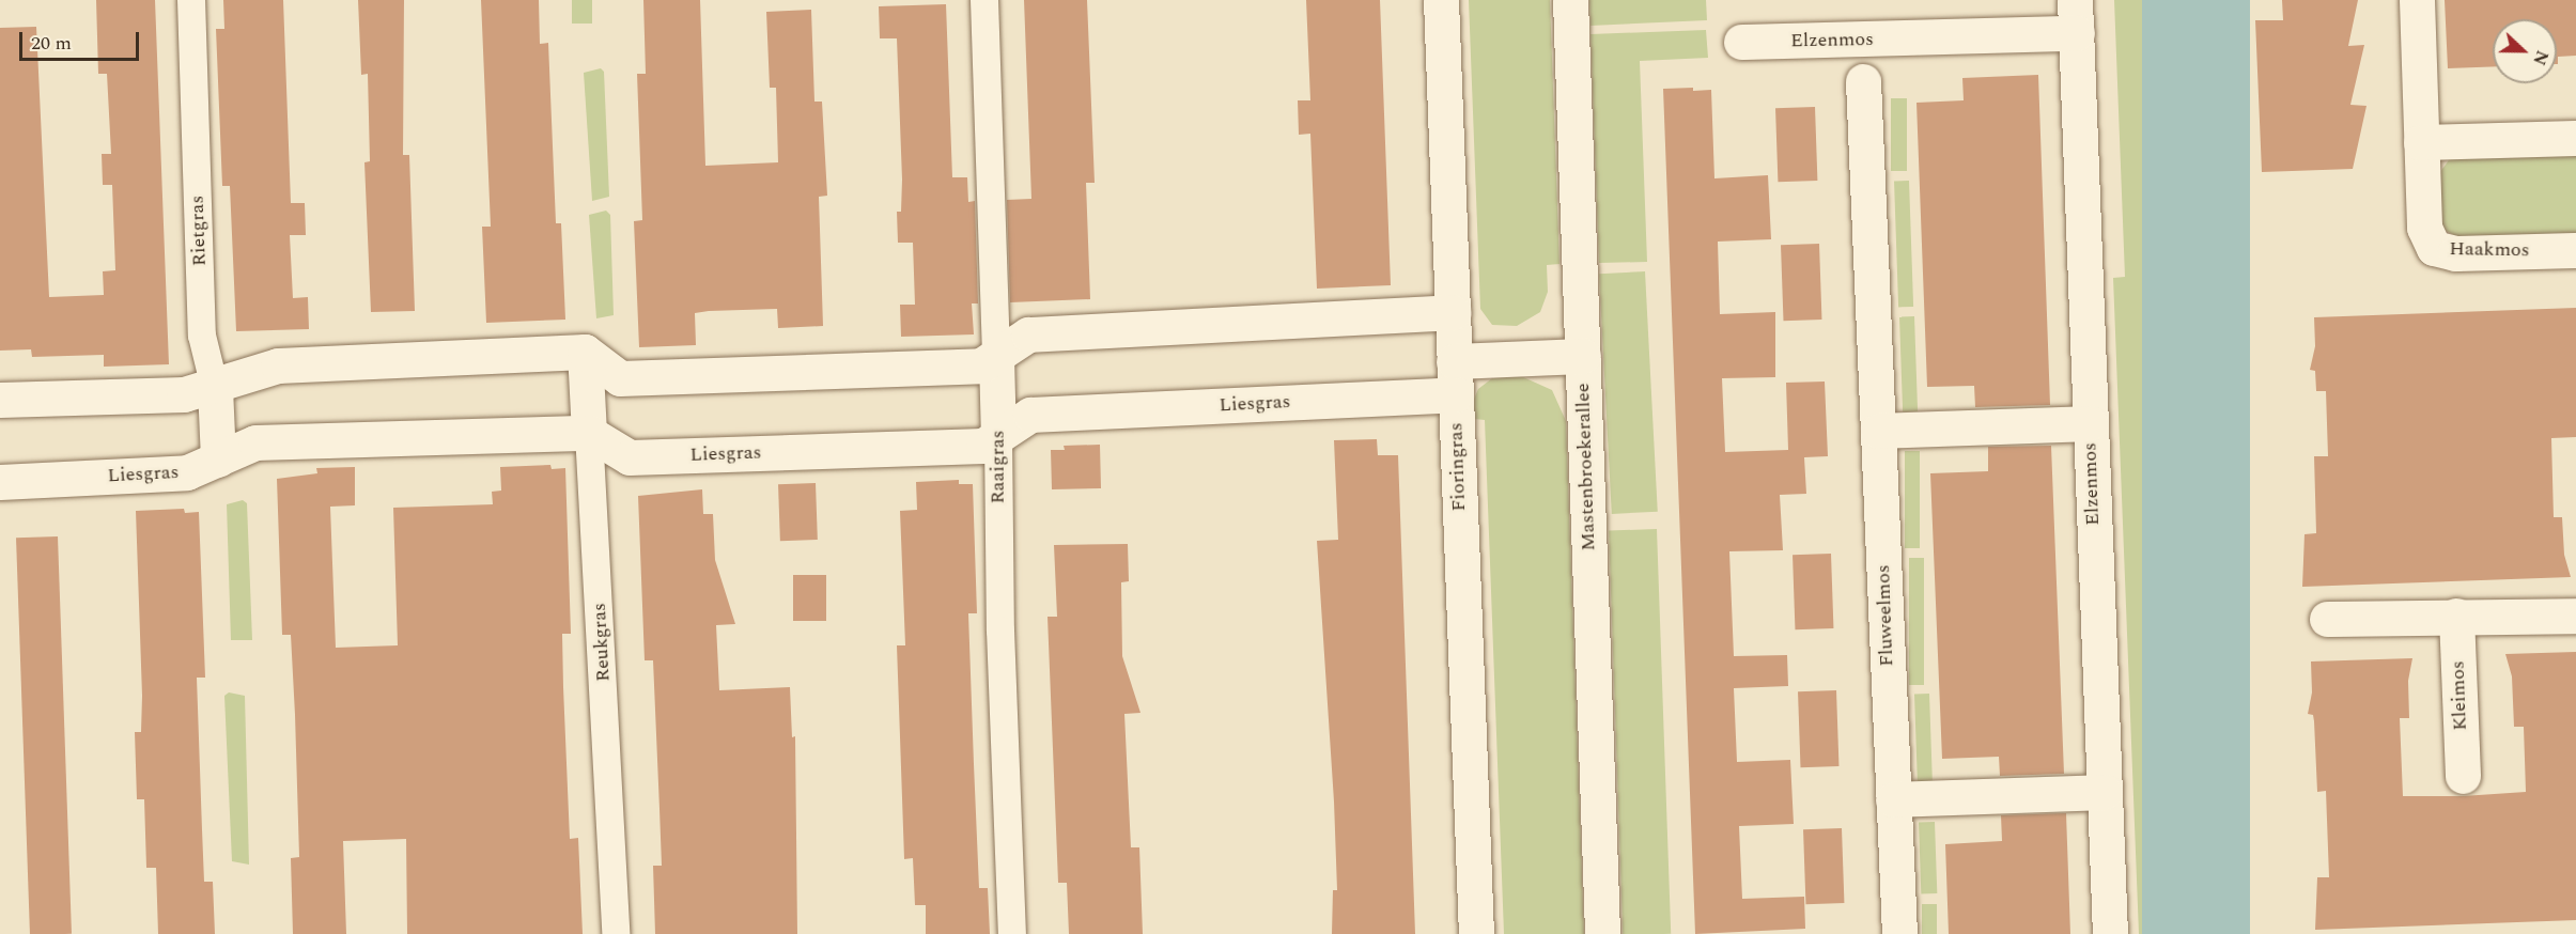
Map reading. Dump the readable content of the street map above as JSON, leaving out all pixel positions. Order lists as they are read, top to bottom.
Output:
{
  "streets": {
    "street": [
      "Elzenmos",
      "Rietgras",
      "Haakmos",
      "Liesgras",
      "Raaigras",
      "Fioringras",
      "Mastenbroekerallee",
      "Fluweelmos",
      "Reukgras",
      "Kleimos"
    ]
  },
  "crossings": [
    ["Rietgras", "Liesgras"],
    ["Liesgras", "Raaigras"],
    ["Liesgras", "Fioringras"],
    ["Liesgras", "Mastenbroekerallee"],
    ["Liesgras", "Reukgras"]
  ],
  "scale_bar": "20 m",
  "north": "right"
}
